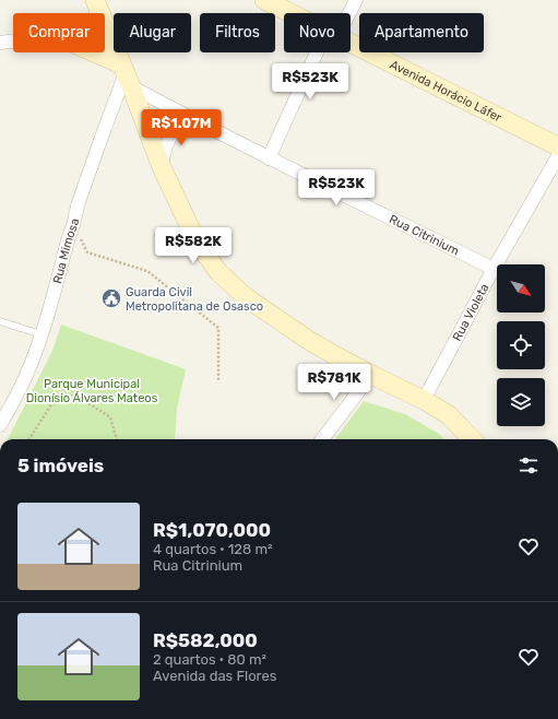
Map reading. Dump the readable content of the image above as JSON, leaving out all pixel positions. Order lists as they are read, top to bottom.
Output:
{
  "streets": {
    "main road": ["Avenida Horácio Láfer"],
    "street": ["Rua Citrinium", "Rua Mimosa", "Rua Violeta"]
  },
  "crossings": [
    ["Rua Citrinium", "Rua Mimosa"],
    ["Rua Citrinium", "Rua Violeta"]
  ],
  "parks": ["Parque Municipal Dionísio Álvares Mateos"],
  "places": {
    "public building": ["Guarda Civil Metropolitana de Osasco"]
  },
  "north": "bottom right",
  "page": {
    "chip": [
      "Comprar",
      "Alugar",
      "Filtros",
      "Novo",
      "Apartamento"
    ],
    "price": [
      "R$523K",
      "R$1.07M",
      "R$523K",
      "R$582K",
      "R$781K"
    ],
    "heading": "5 imóveis",
    "list": [
      {
        "name": "R$1,070,000",
        "note": "4 quartos · 128 m² · Rua Citrinium"
      },
      {
        "name": "R$582,000",
        "note": "2 quartos · 80 m² · Avenida das Flores"
      }
    ]
  }
}
